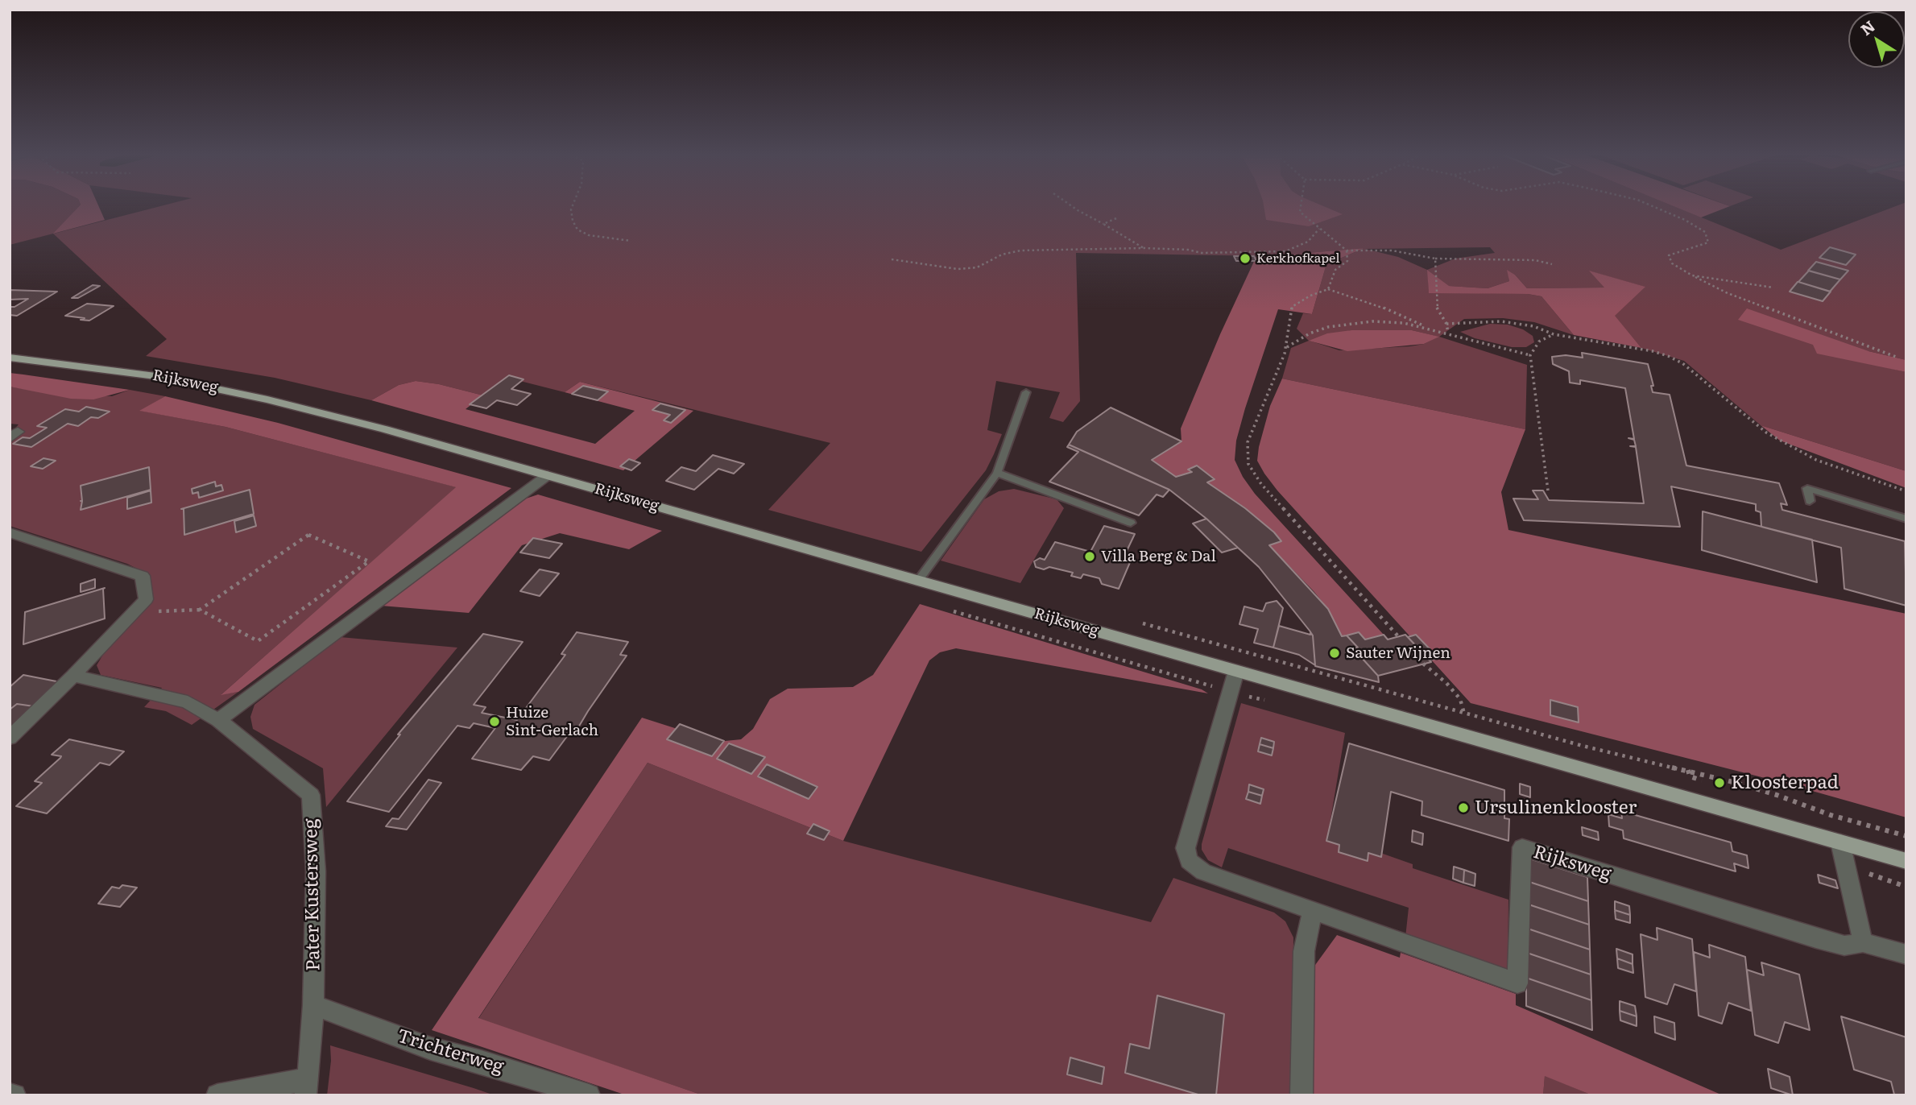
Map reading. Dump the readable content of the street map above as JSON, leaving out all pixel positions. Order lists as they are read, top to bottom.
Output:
{
  "streets": {
    "main road": ["Rijksweg"],
    "street": ["Pater Kustersweg", "Trichterweg"]
  },
  "crossings": [
    ["Pater Kustersweg", "Trichterweg"]
  ],
  "places": [
    "Kerkhofkapel",
    "Villa Berg & Dal",
    "Sauter Wijnen",
    "Huize Sint-Gerlach",
    "Kloosterpad",
    "Ursulinenklooster"
  ],
  "north": "top left"
}
